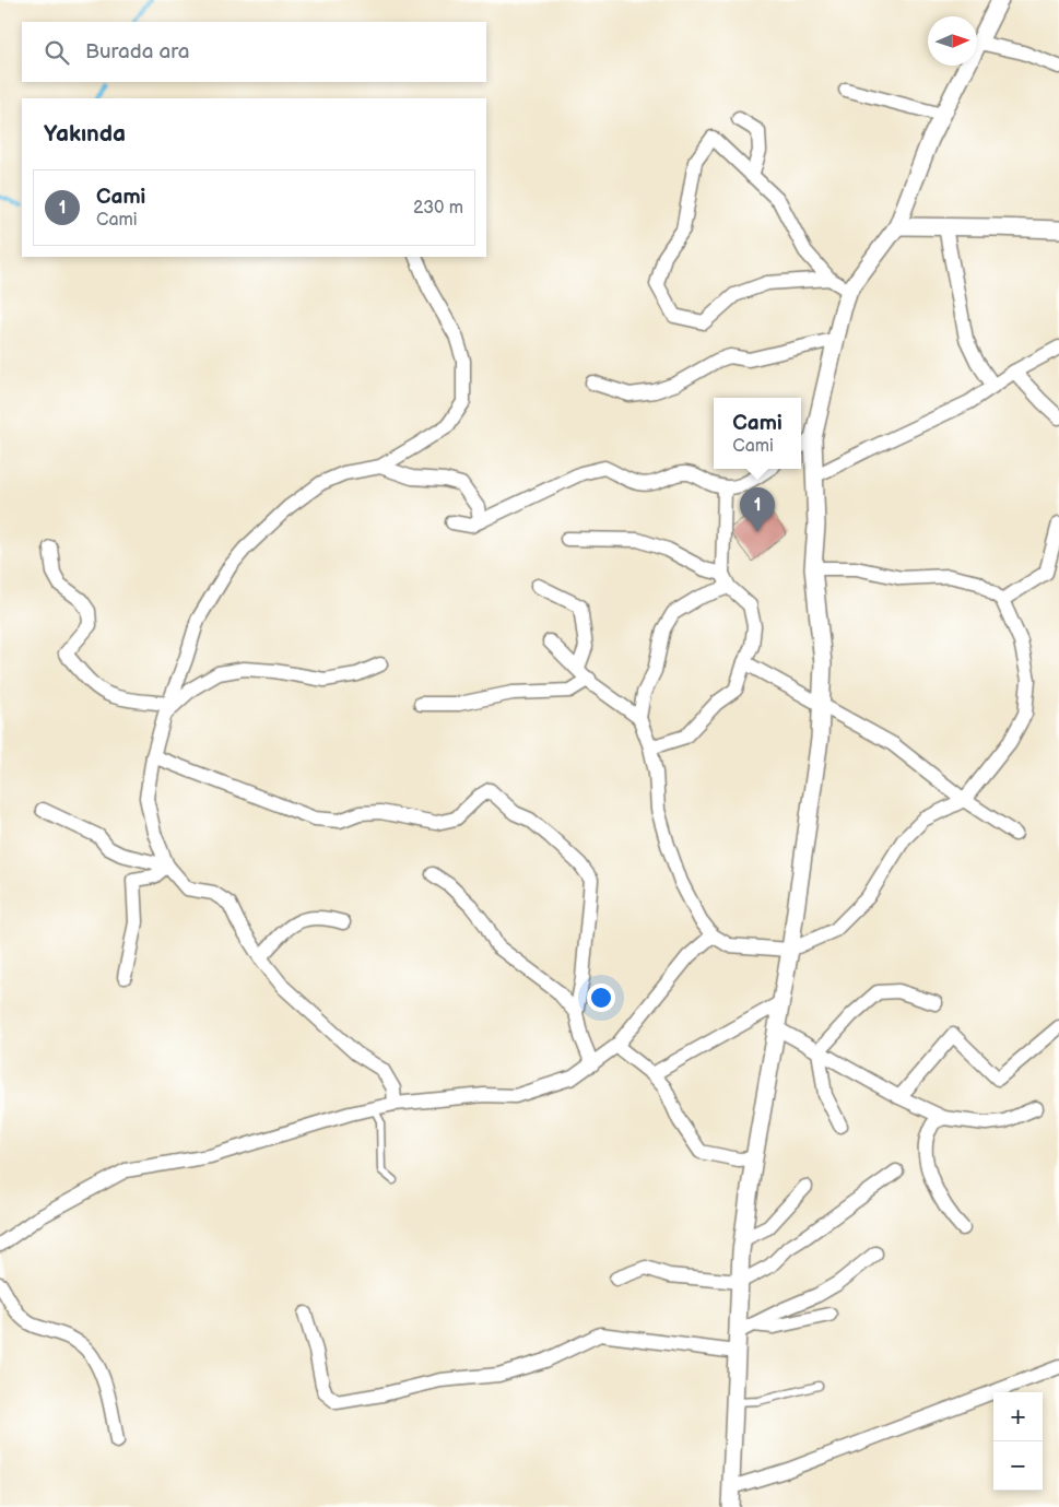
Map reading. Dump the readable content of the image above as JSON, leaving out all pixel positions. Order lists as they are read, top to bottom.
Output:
{
  "north": "right",
  "page": {
    "search": "Burada ara",
    "heading": "Yakında",
    "list": [
      {
        "mark": "1",
        "name": "Cami",
        "note": "Cami",
        "value": "230 m"
      }
    ],
    "popup": ["Cami", "Cami"],
    "pins": "1",
    "map_buttons": ["+", "−"]
  }
}
